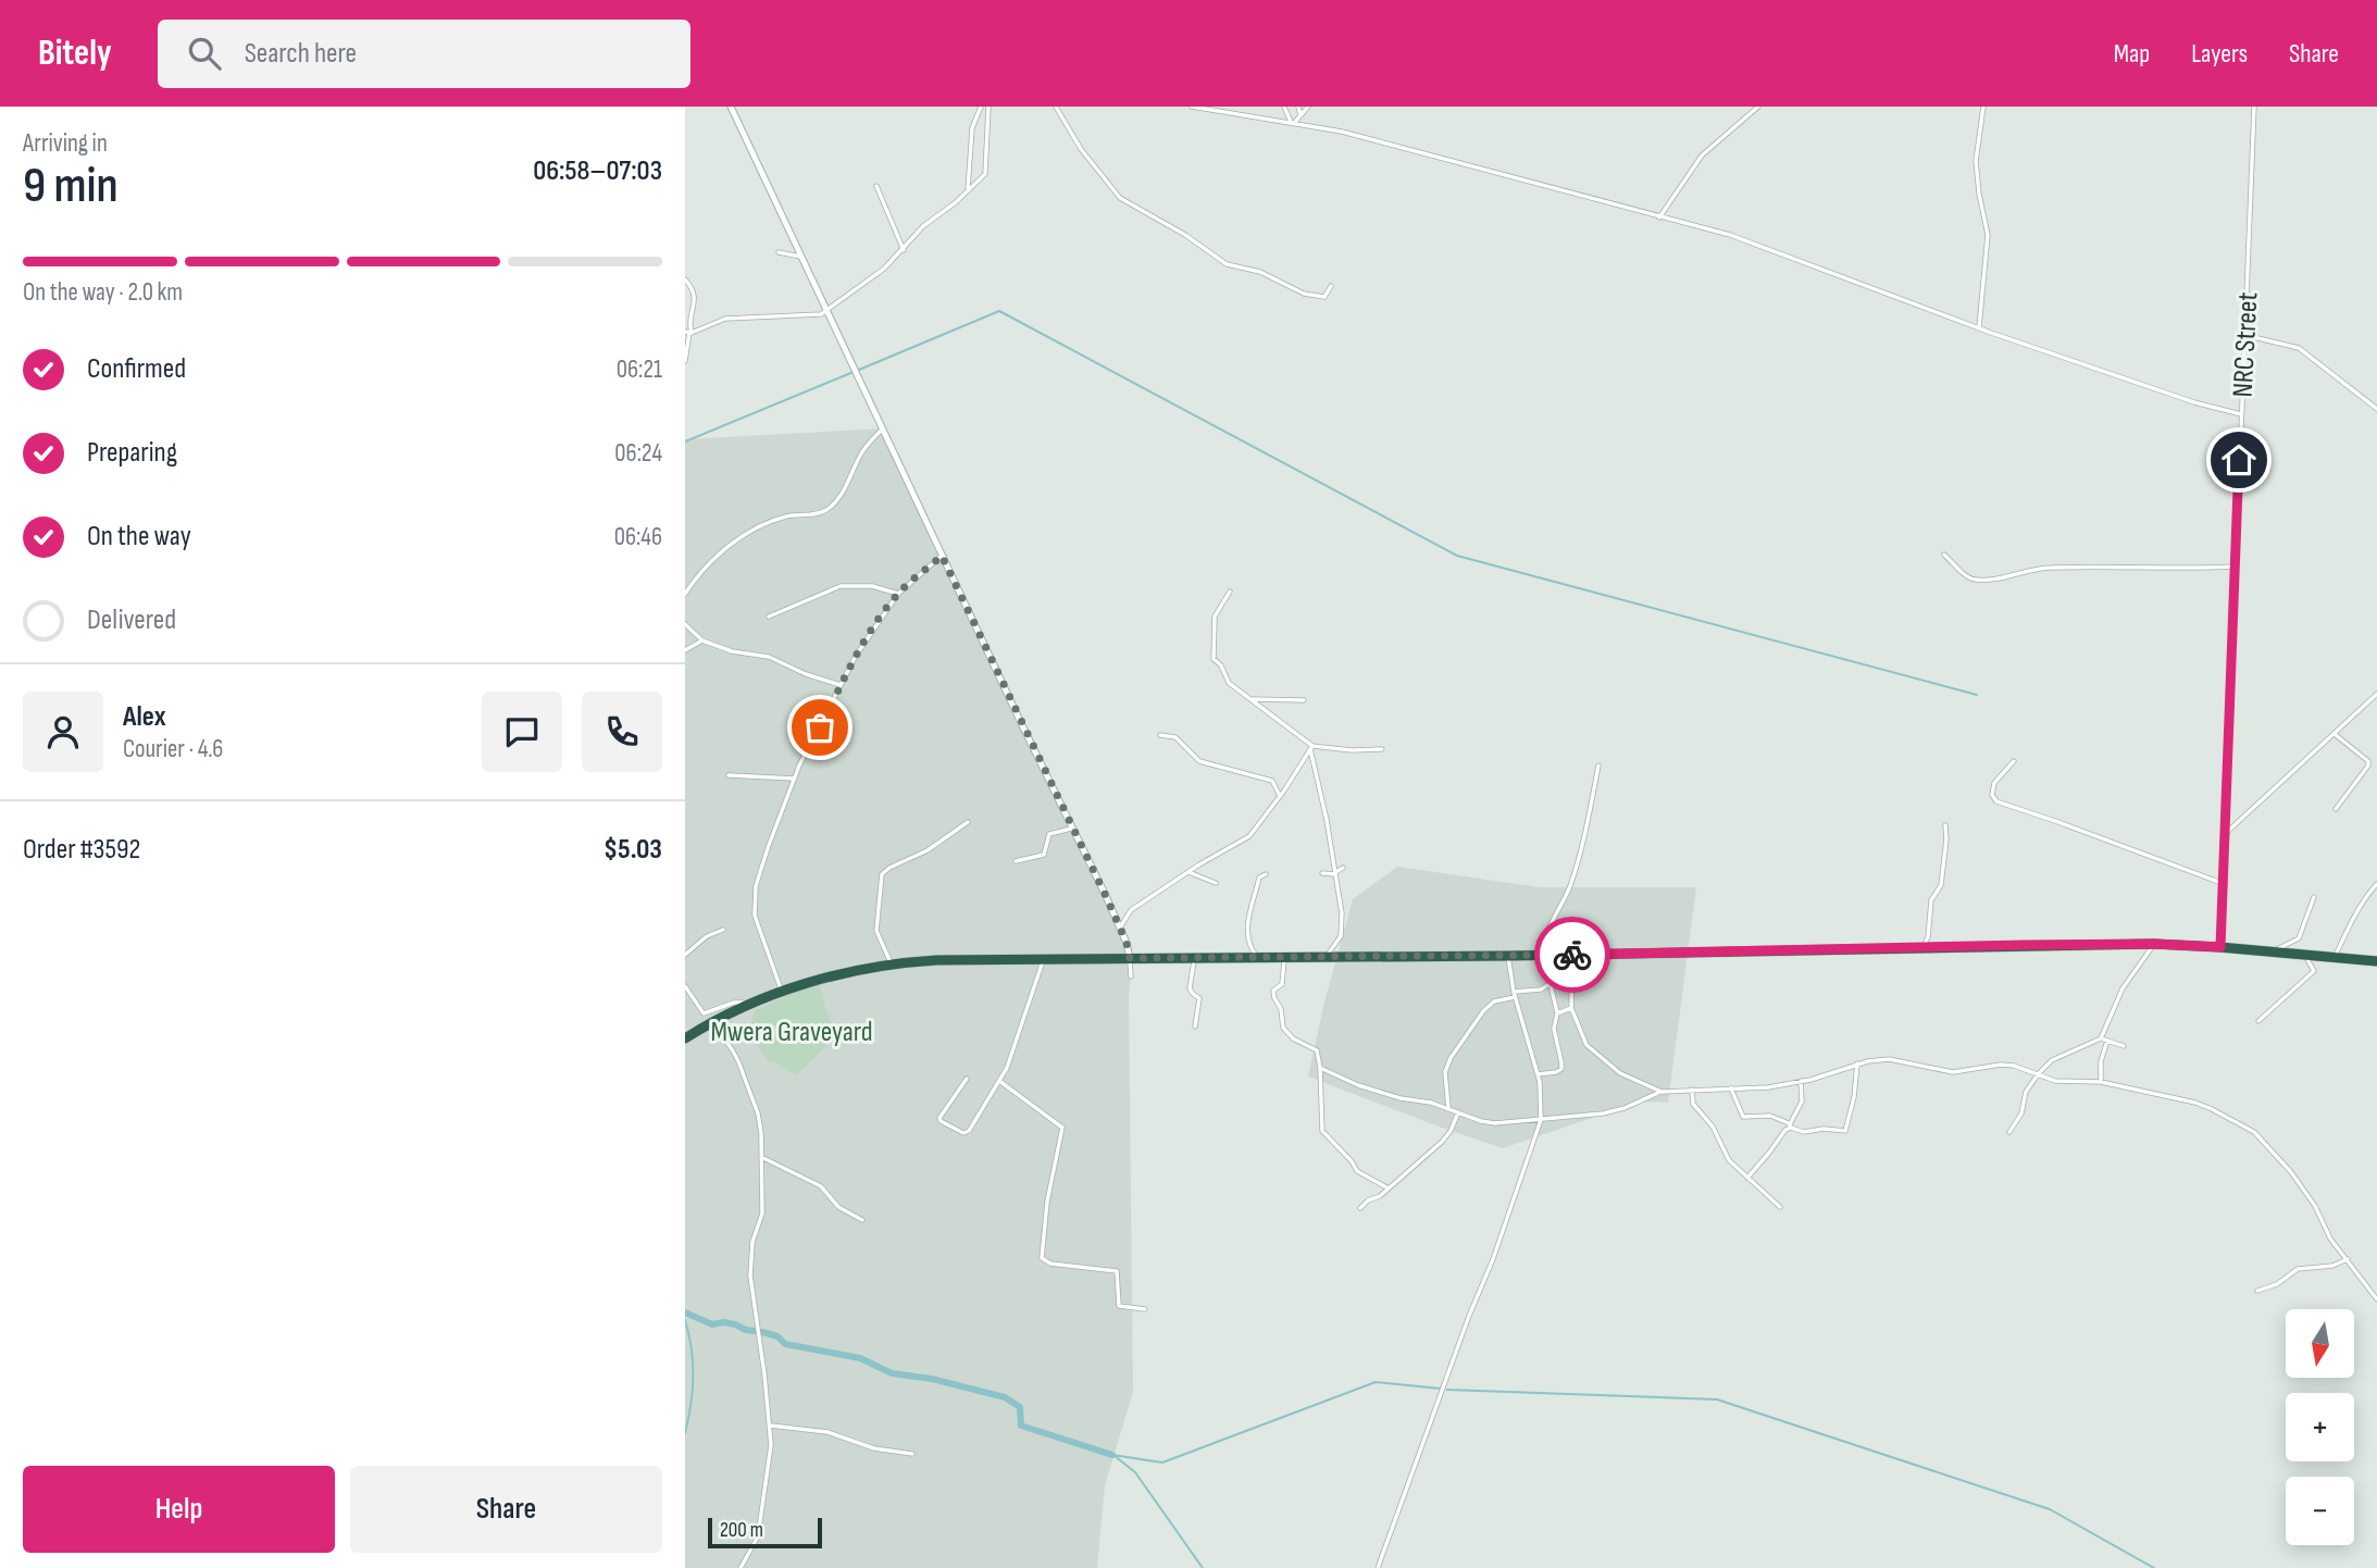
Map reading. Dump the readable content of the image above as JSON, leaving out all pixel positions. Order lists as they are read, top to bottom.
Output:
{
  "streets": {
    "street": ["NRC Street"]
  },
  "parks": ["Mwera Graveyard"],
  "scale_bar": "200 m",
  "north": "bottom",
  "page": {
    "header": "Bitely",
    "search": "Search here",
    "nav": ["Map", "Layers", "Share"],
    "heading": ["9 min", "Arriving in", "06:58–07:03"],
    "panel": [
      "Alex",
      "Courier · 4.6",
      "Order #3592",
      "$5.03"
    ],
    "bar": "On the way · 2.0 km",
    "list": [
      ["Confirmed", "06:21"],
      ["Preparing", "06:24"],
      ["On the way", "06:46"],
      "Delivered"
    ],
    "map_buttons": ["+", "−"],
    "buttons": ["Help", "Share"],
    "scale": "200 m"
  }
}
